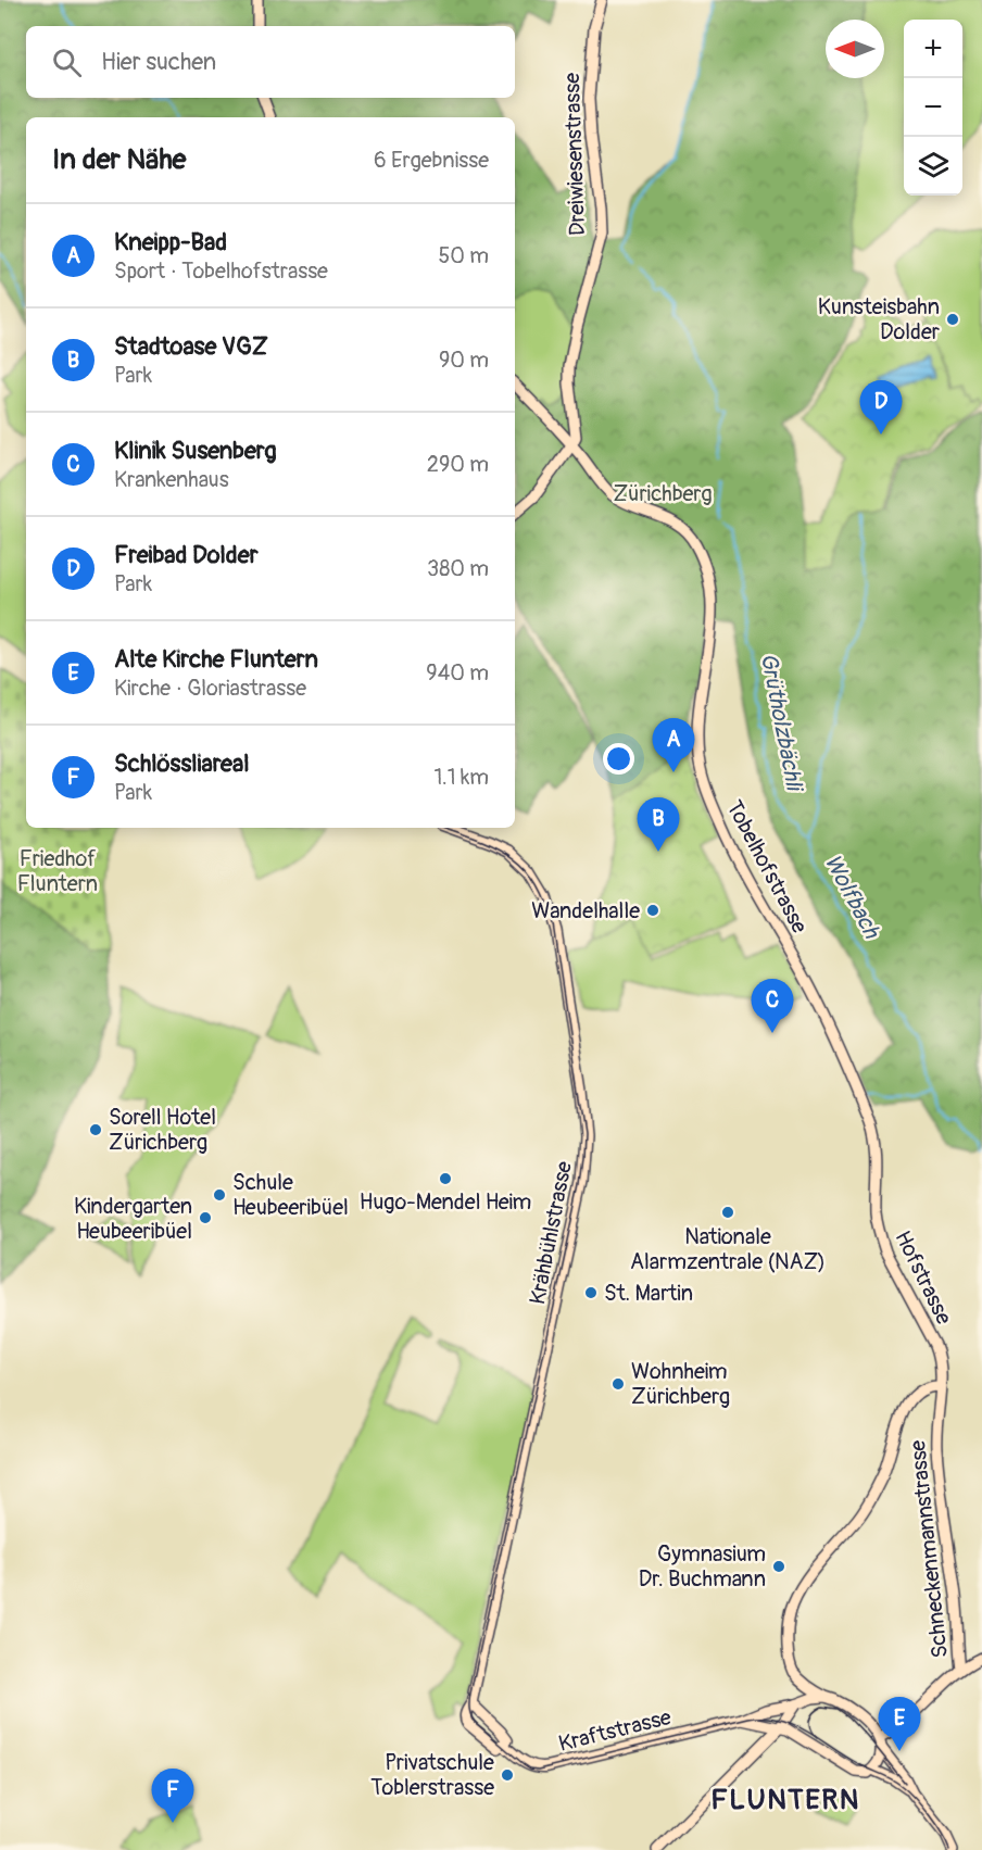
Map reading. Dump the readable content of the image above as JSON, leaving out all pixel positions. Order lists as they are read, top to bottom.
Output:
{
  "streets": {
    "street": [
      "Dreiwiesenstrasse",
      "Tobelhofstrasse",
      "Krähbühlstrasse",
      "Hofstrasse",
      "Schneckenmannstrasse",
      "Kraftstrasse"
    ]
  },
  "crossings": [
    ["Dreiwiesenstrasse", "Tobelhofstrasse"],
    ["Tobelhofstrasse", "Hofstrasse"],
    ["Krähbühlstrasse", "Kraftstrasse"],
    ["Hofstrasse", "Schneckenmannstrasse"]
  ],
  "districts": ["FLUNTERN"],
  "water": ["Grütholzbächli", "Wolfbach"],
  "parks": ["Zürichberg", "Friedhof Fluntern"],
  "places": [
    "Kunsteisbahn Dolder",
    "Wandelhalle",
    "Sorell Hotel Zürichberg",
    "Hugo-Mendel Heim",
    "Schule Heubeeribüel",
    "Nationale Alarmzentrale (NAZ)",
    "Kindergarten Heubeeribüel",
    "St. Martin",
    "Wohnheim Zürichberg",
    "Gymnasium Dr. Buchmann",
    "Privatschule Toblerstrasse"
  ],
  "north": "left",
  "page": {
    "map_buttons": ["+", "−"],
    "search": "Hier suchen",
    "heading": ["In der Nähe", "6 Ergebnisse"],
    "list": [
      {
        "mark": "A",
        "name": "Kneipp-Bad",
        "note": "Sport · Tobelhofstrasse",
        "value": "50 m"
      },
      {
        "mark": "B",
        "name": "Stadtoase VGZ",
        "note": "Park",
        "value": "90 m"
      },
      {
        "mark": "C",
        "name": "Klinik Susenberg",
        "note": "Krankenhaus",
        "value": "290 m"
      },
      {
        "mark": "D",
        "name": "Freibad Dolder",
        "note": "Park",
        "value": "380 m"
      },
      {
        "mark": "E",
        "name": "Alte Kirche Fluntern",
        "note": "Kirche · Gloriastrasse",
        "value": "940 m"
      },
      {
        "mark": "F",
        "name": "Schlössliareal",
        "note": "Park",
        "value": "1.1 km"
      }
    ],
    "pins": [
      "D",
      "A",
      "B",
      "C",
      "E",
      "F"
    ]
  }
}
